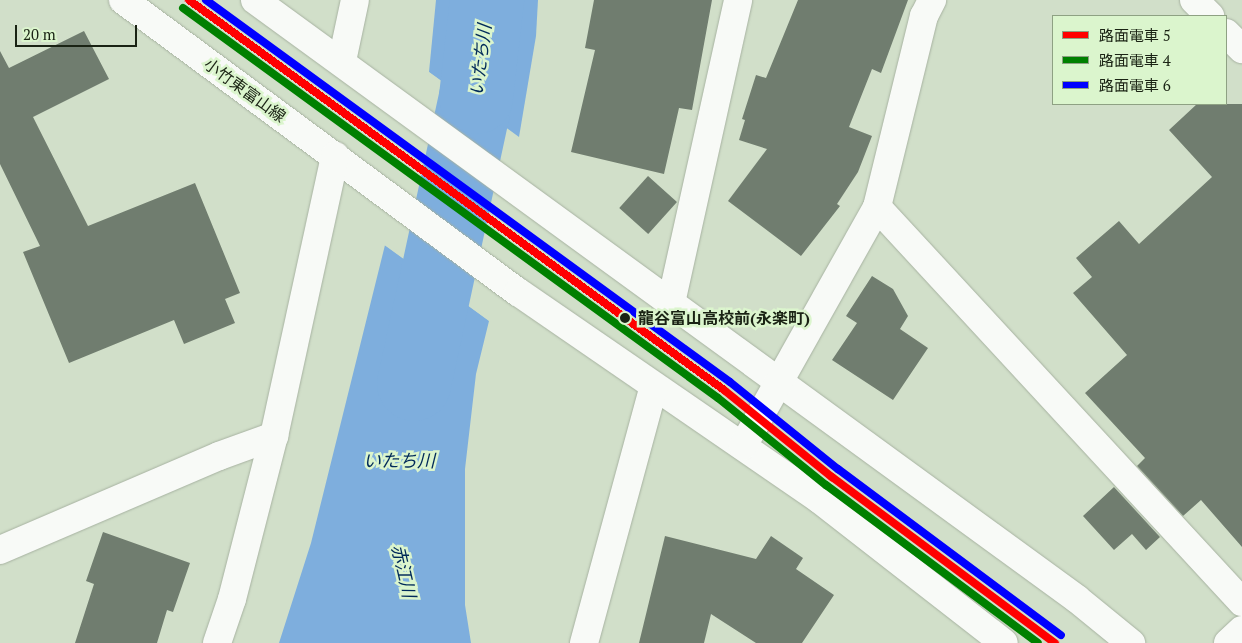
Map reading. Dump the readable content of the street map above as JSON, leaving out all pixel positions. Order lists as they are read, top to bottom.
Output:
{
  "streets": {
    "street": ["小竹東富山線"]
  },
  "water": ["いたち川", "赤江川"],
  "places": ["龍谷富山高校前(永楽町)"],
  "lines": ["tram line 5", "tram line 6", "tram line 4"],
  "legend": ["路面電車 5", "路面電車 4", "路面電車 6"],
  "scale_bar": "20 m"
}
